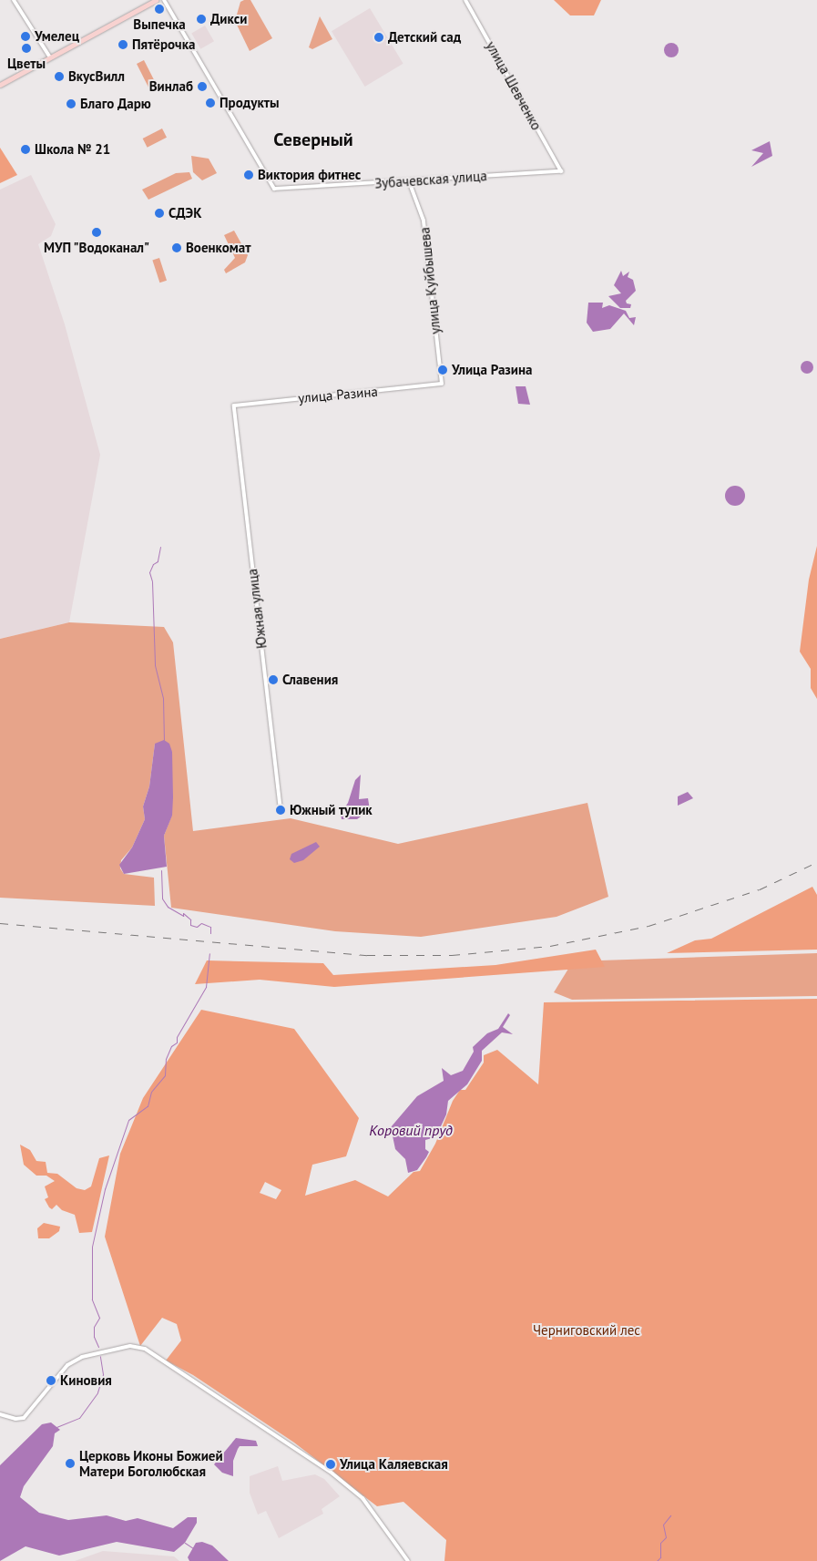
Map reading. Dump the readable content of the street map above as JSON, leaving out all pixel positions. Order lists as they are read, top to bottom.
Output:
{
  "streets": {
    "street": [
      "улица Шевченко",
      "Зубачевская улица",
      "улица Куйбышева",
      "улица Разина",
      "Южная улица"
    ]
  },
  "crossings": [
    ["улица Шевченко", "Зубачевская улица"],
    ["Зубачевская улица", "улица Куйбышева"],
    ["улица Куйбышева", "улица Разина"],
    ["улица Разина", "Южная улица"]
  ],
  "districts": ["Северный"],
  "water": ["Коровий пруд"],
  "parks": ["Черниговский лес"],
  "places": [
    "Выпечка",
    "Дикси",
    "Умелец",
    "Детский сад",
    "Пятёрочка",
    "Цветы",
    "ВкусВилл",
    "Винлаб",
    "Продукты",
    "Благо Дарю",
    "Школа № 21",
    "Виктория фитнес",
    "СДЭК",
    "МУП \"Водоканал\"",
    "Военкомат",
    "Улица Разина",
    "Славения",
    "Южный тупик",
    "Киновия",
    "Церковь Иконы Божией Матери Боголюбская",
    "Улица Каляевская"
  ]
}
